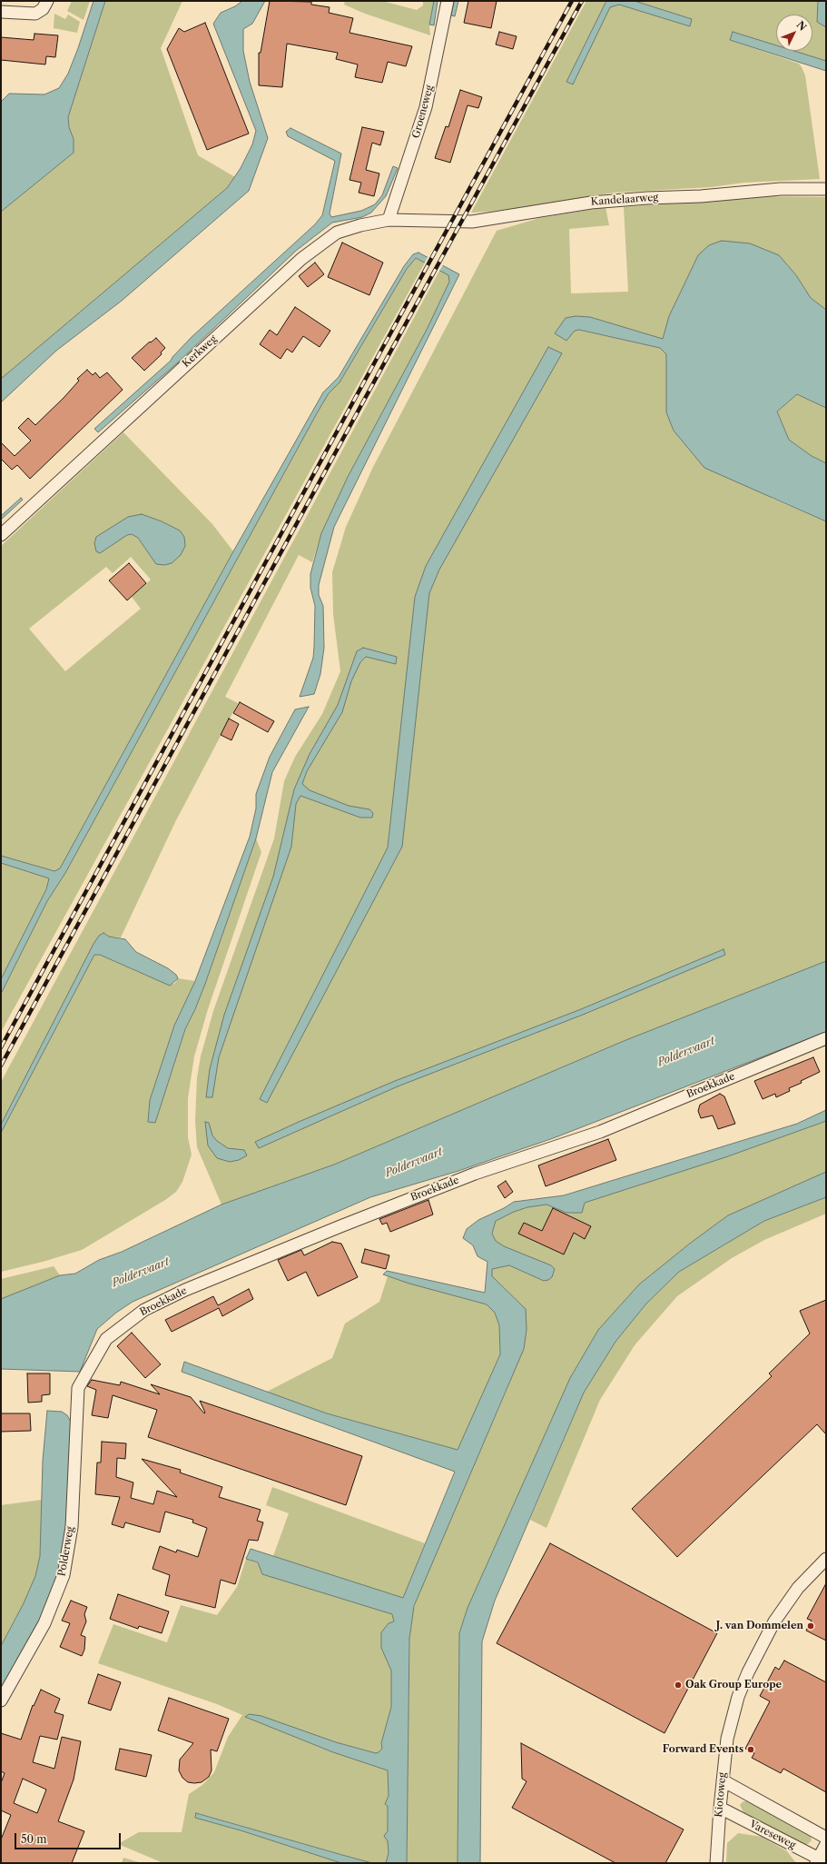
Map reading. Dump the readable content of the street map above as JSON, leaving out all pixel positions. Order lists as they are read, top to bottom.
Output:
{
  "streets": {
    "street": [
      "Groeneweg",
      "Kandelaarweg",
      "Kerkweg",
      "Broekkade",
      "Polderweg",
      "Kiotoweg",
      "Vareseweg"
    ]
  },
  "crossings": [
    ["Groeneweg", "Kerkweg"],
    ["Kandelaarweg", "Kerkweg"],
    ["Broekkade", "Polderweg"],
    ["Kiotoweg", "Vareseweg"]
  ],
  "water": ["Poldervaart"],
  "places": ["J. van Dommelen", "Oak Group Europe", "Forward Events"],
  "scale_bar": "50 m",
  "north": "top right"
}
